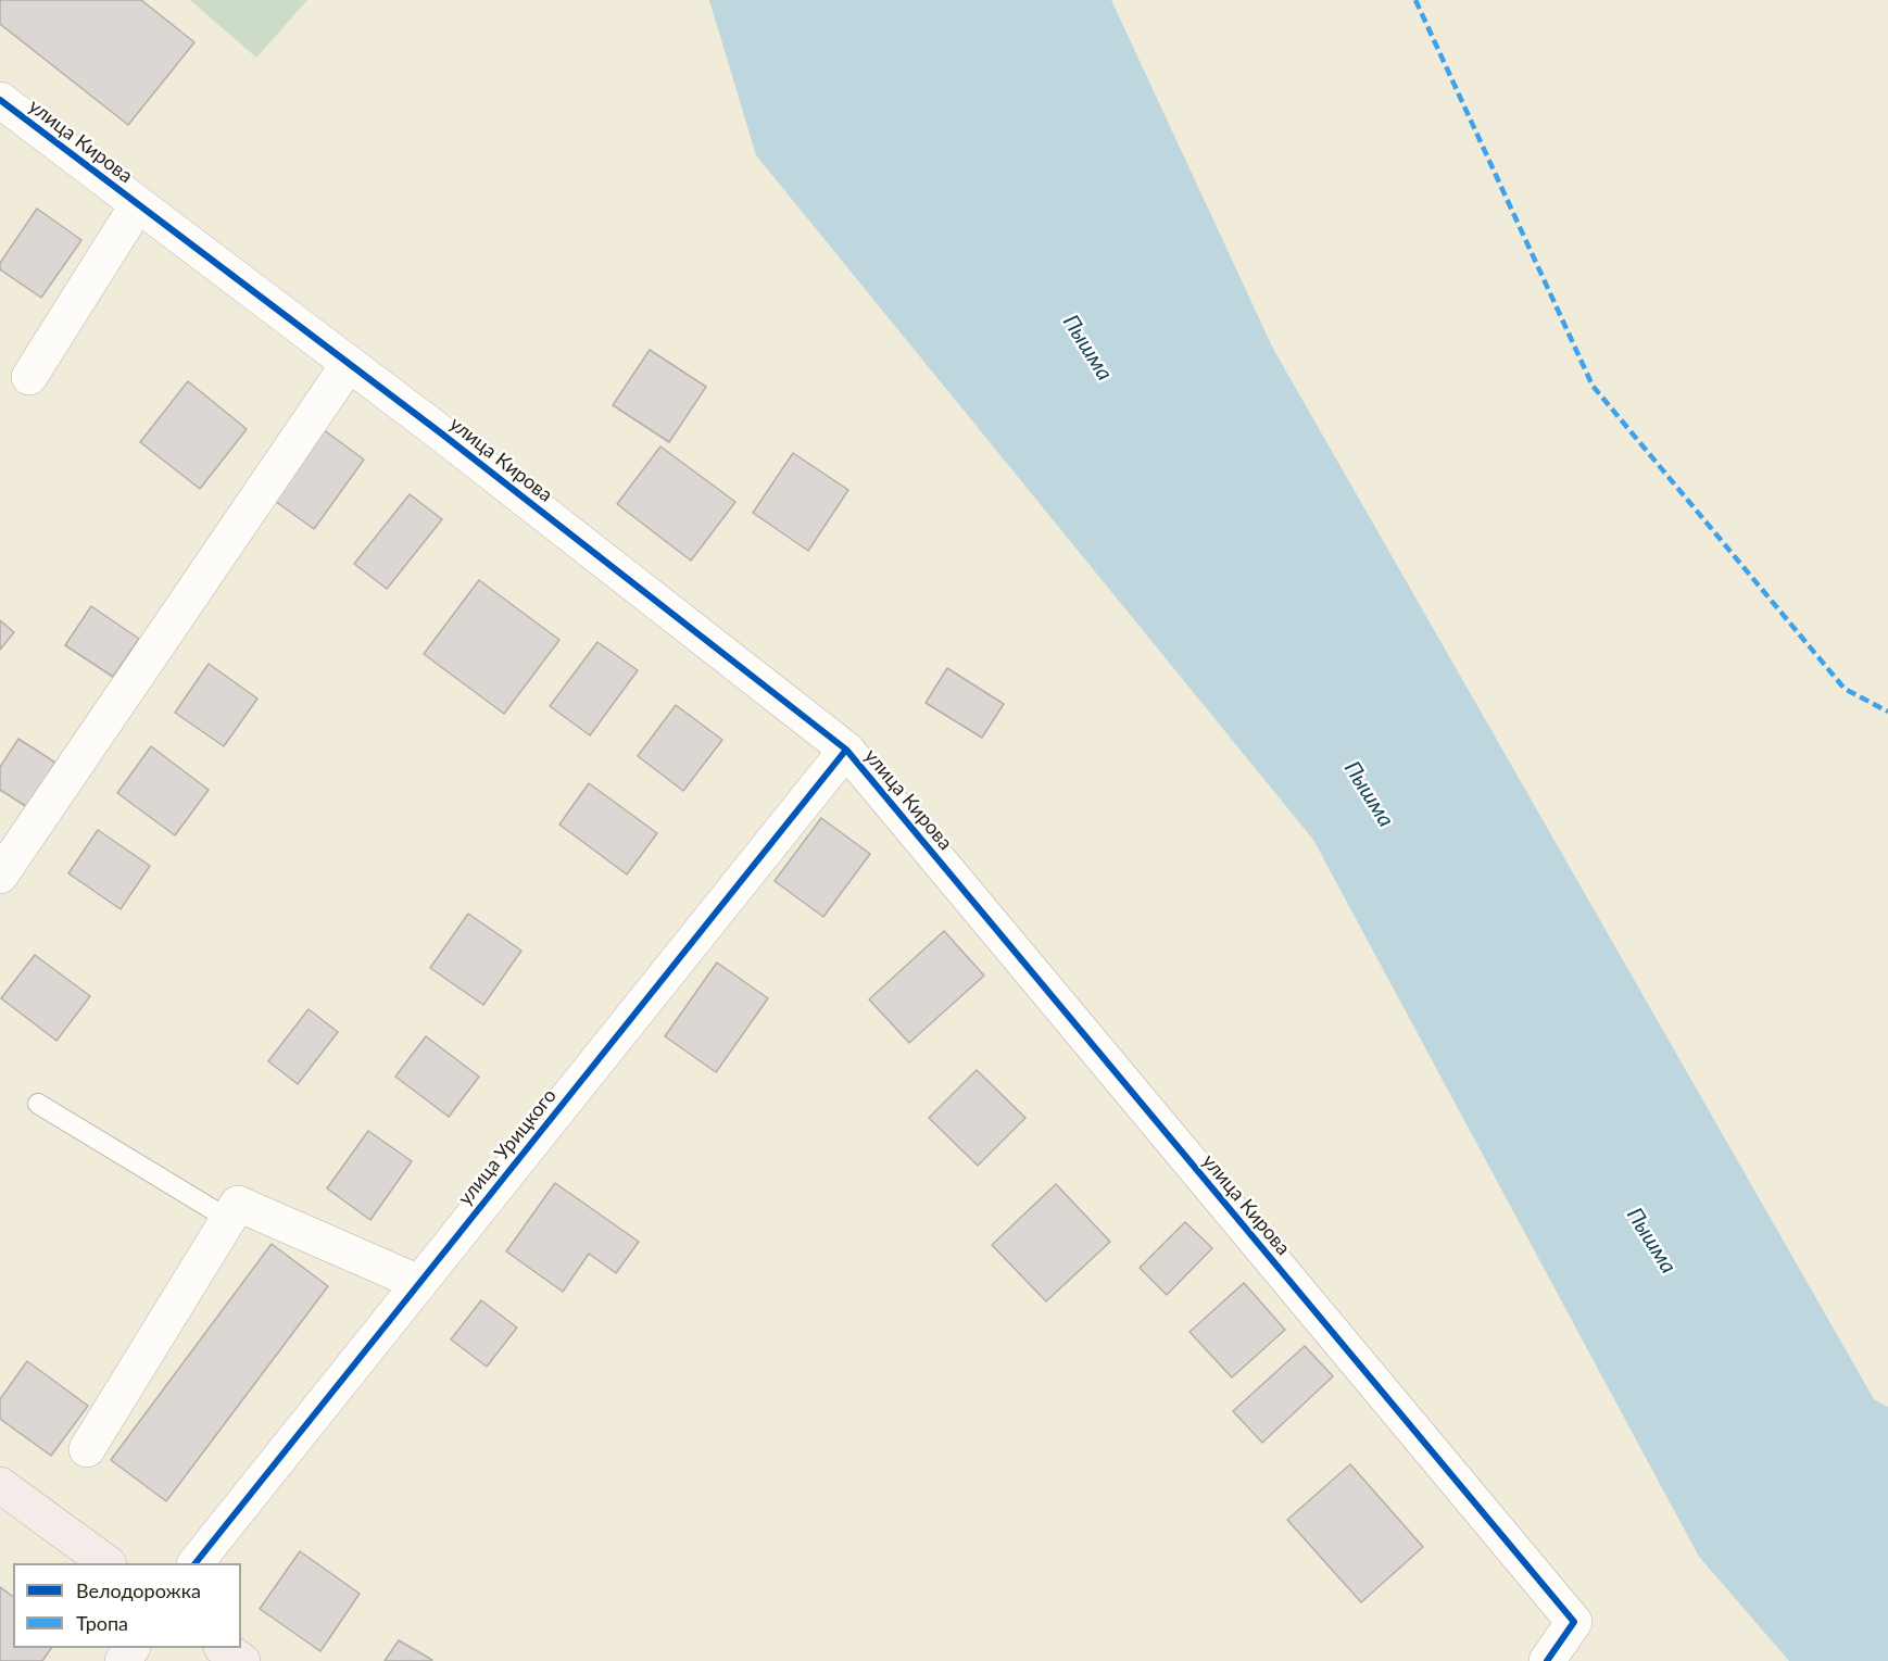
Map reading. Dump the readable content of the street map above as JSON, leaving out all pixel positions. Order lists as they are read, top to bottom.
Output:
{
  "streets": {
    "street": ["улица Кирова", "улица Урицкого"]
  },
  "crossings": [
    ["улица Кирова", "улица Урицкого"]
  ],
  "water": ["Пышма"],
  "legend": ["Велодорожка", "Тропа"]
}
